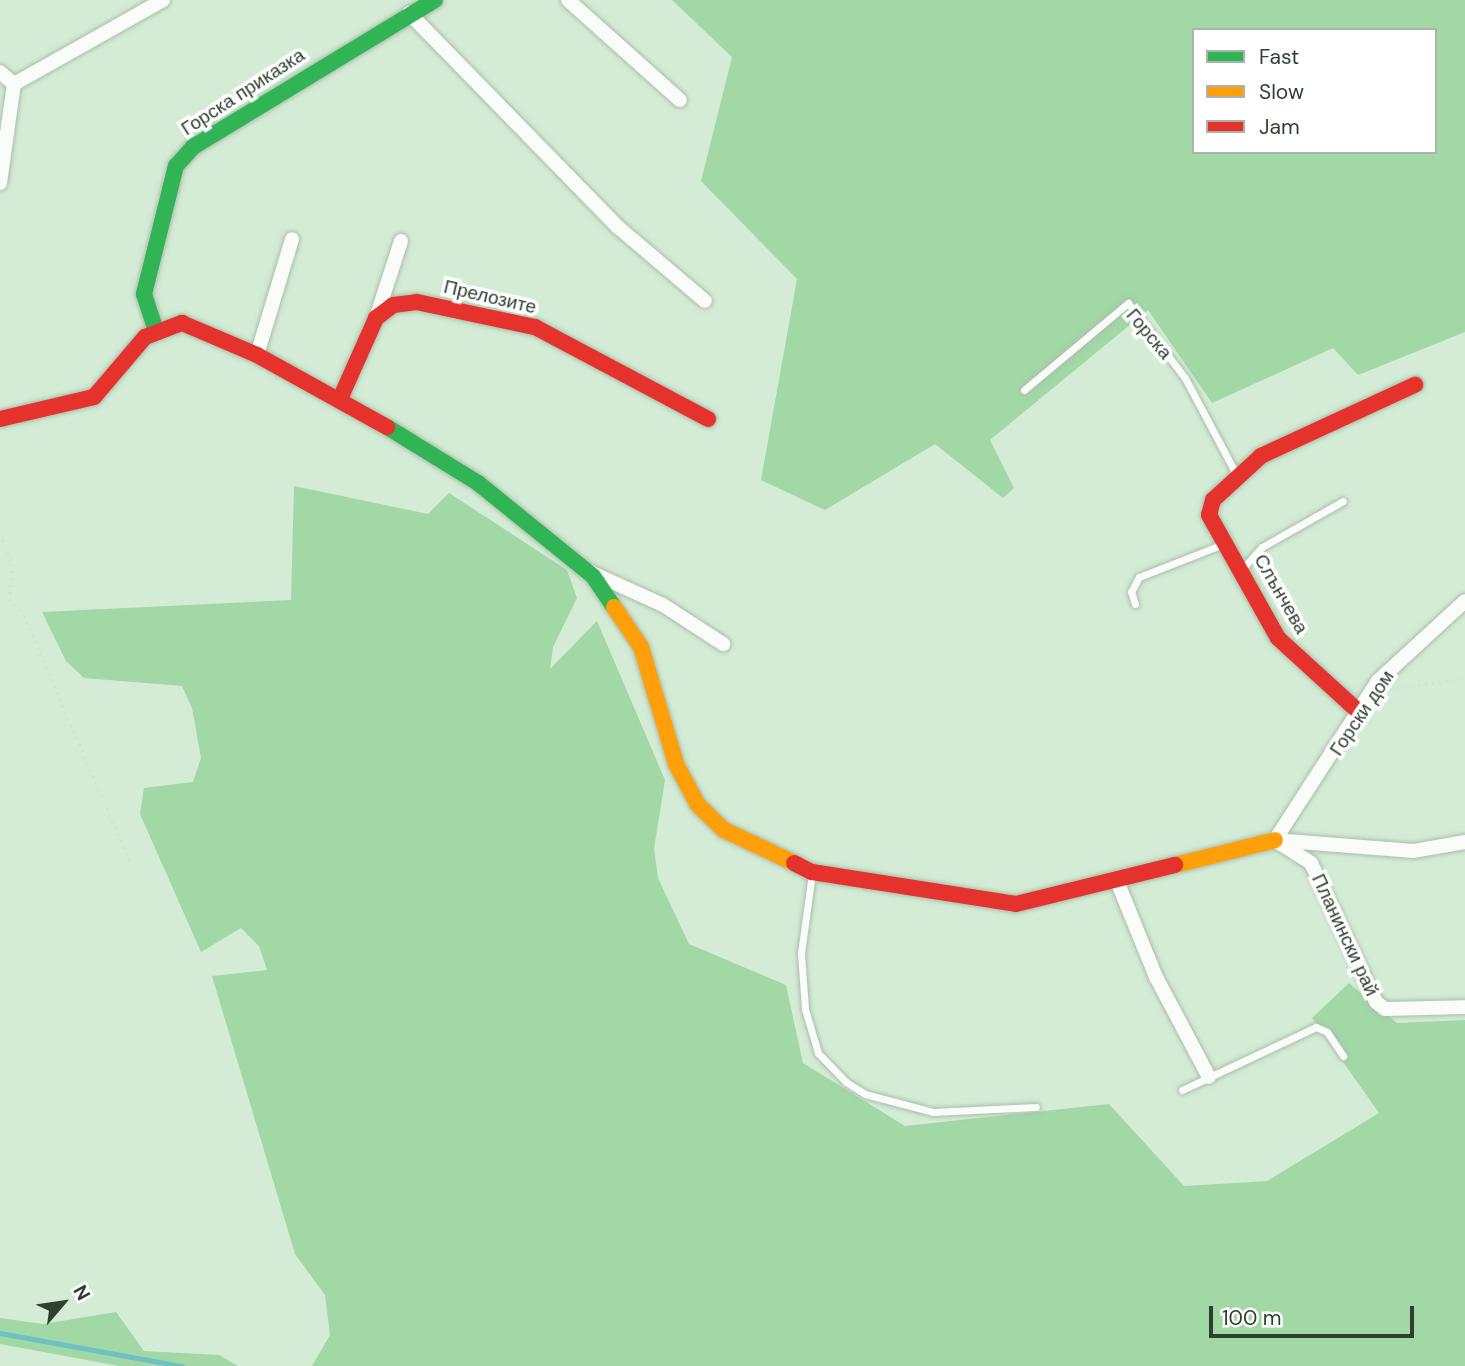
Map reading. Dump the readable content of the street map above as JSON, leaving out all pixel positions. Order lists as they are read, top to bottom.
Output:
{
  "streets": {
    "street": [
      "Горска приказка",
      "Прелозите",
      "Слънчева",
      "Горски дом",
      "Планински рай"
    ],
    "lane": ["Горска"]
  },
  "crossings": [
    ["Горска", "Слънчева"],
    ["Слънчева", "Горски дом"],
    ["Горски дом", "Планински рай"]
  ],
  "legend": ["Fast", "Slow", "Jam"],
  "scale_bar": "100 m",
  "north": "top right"
}
